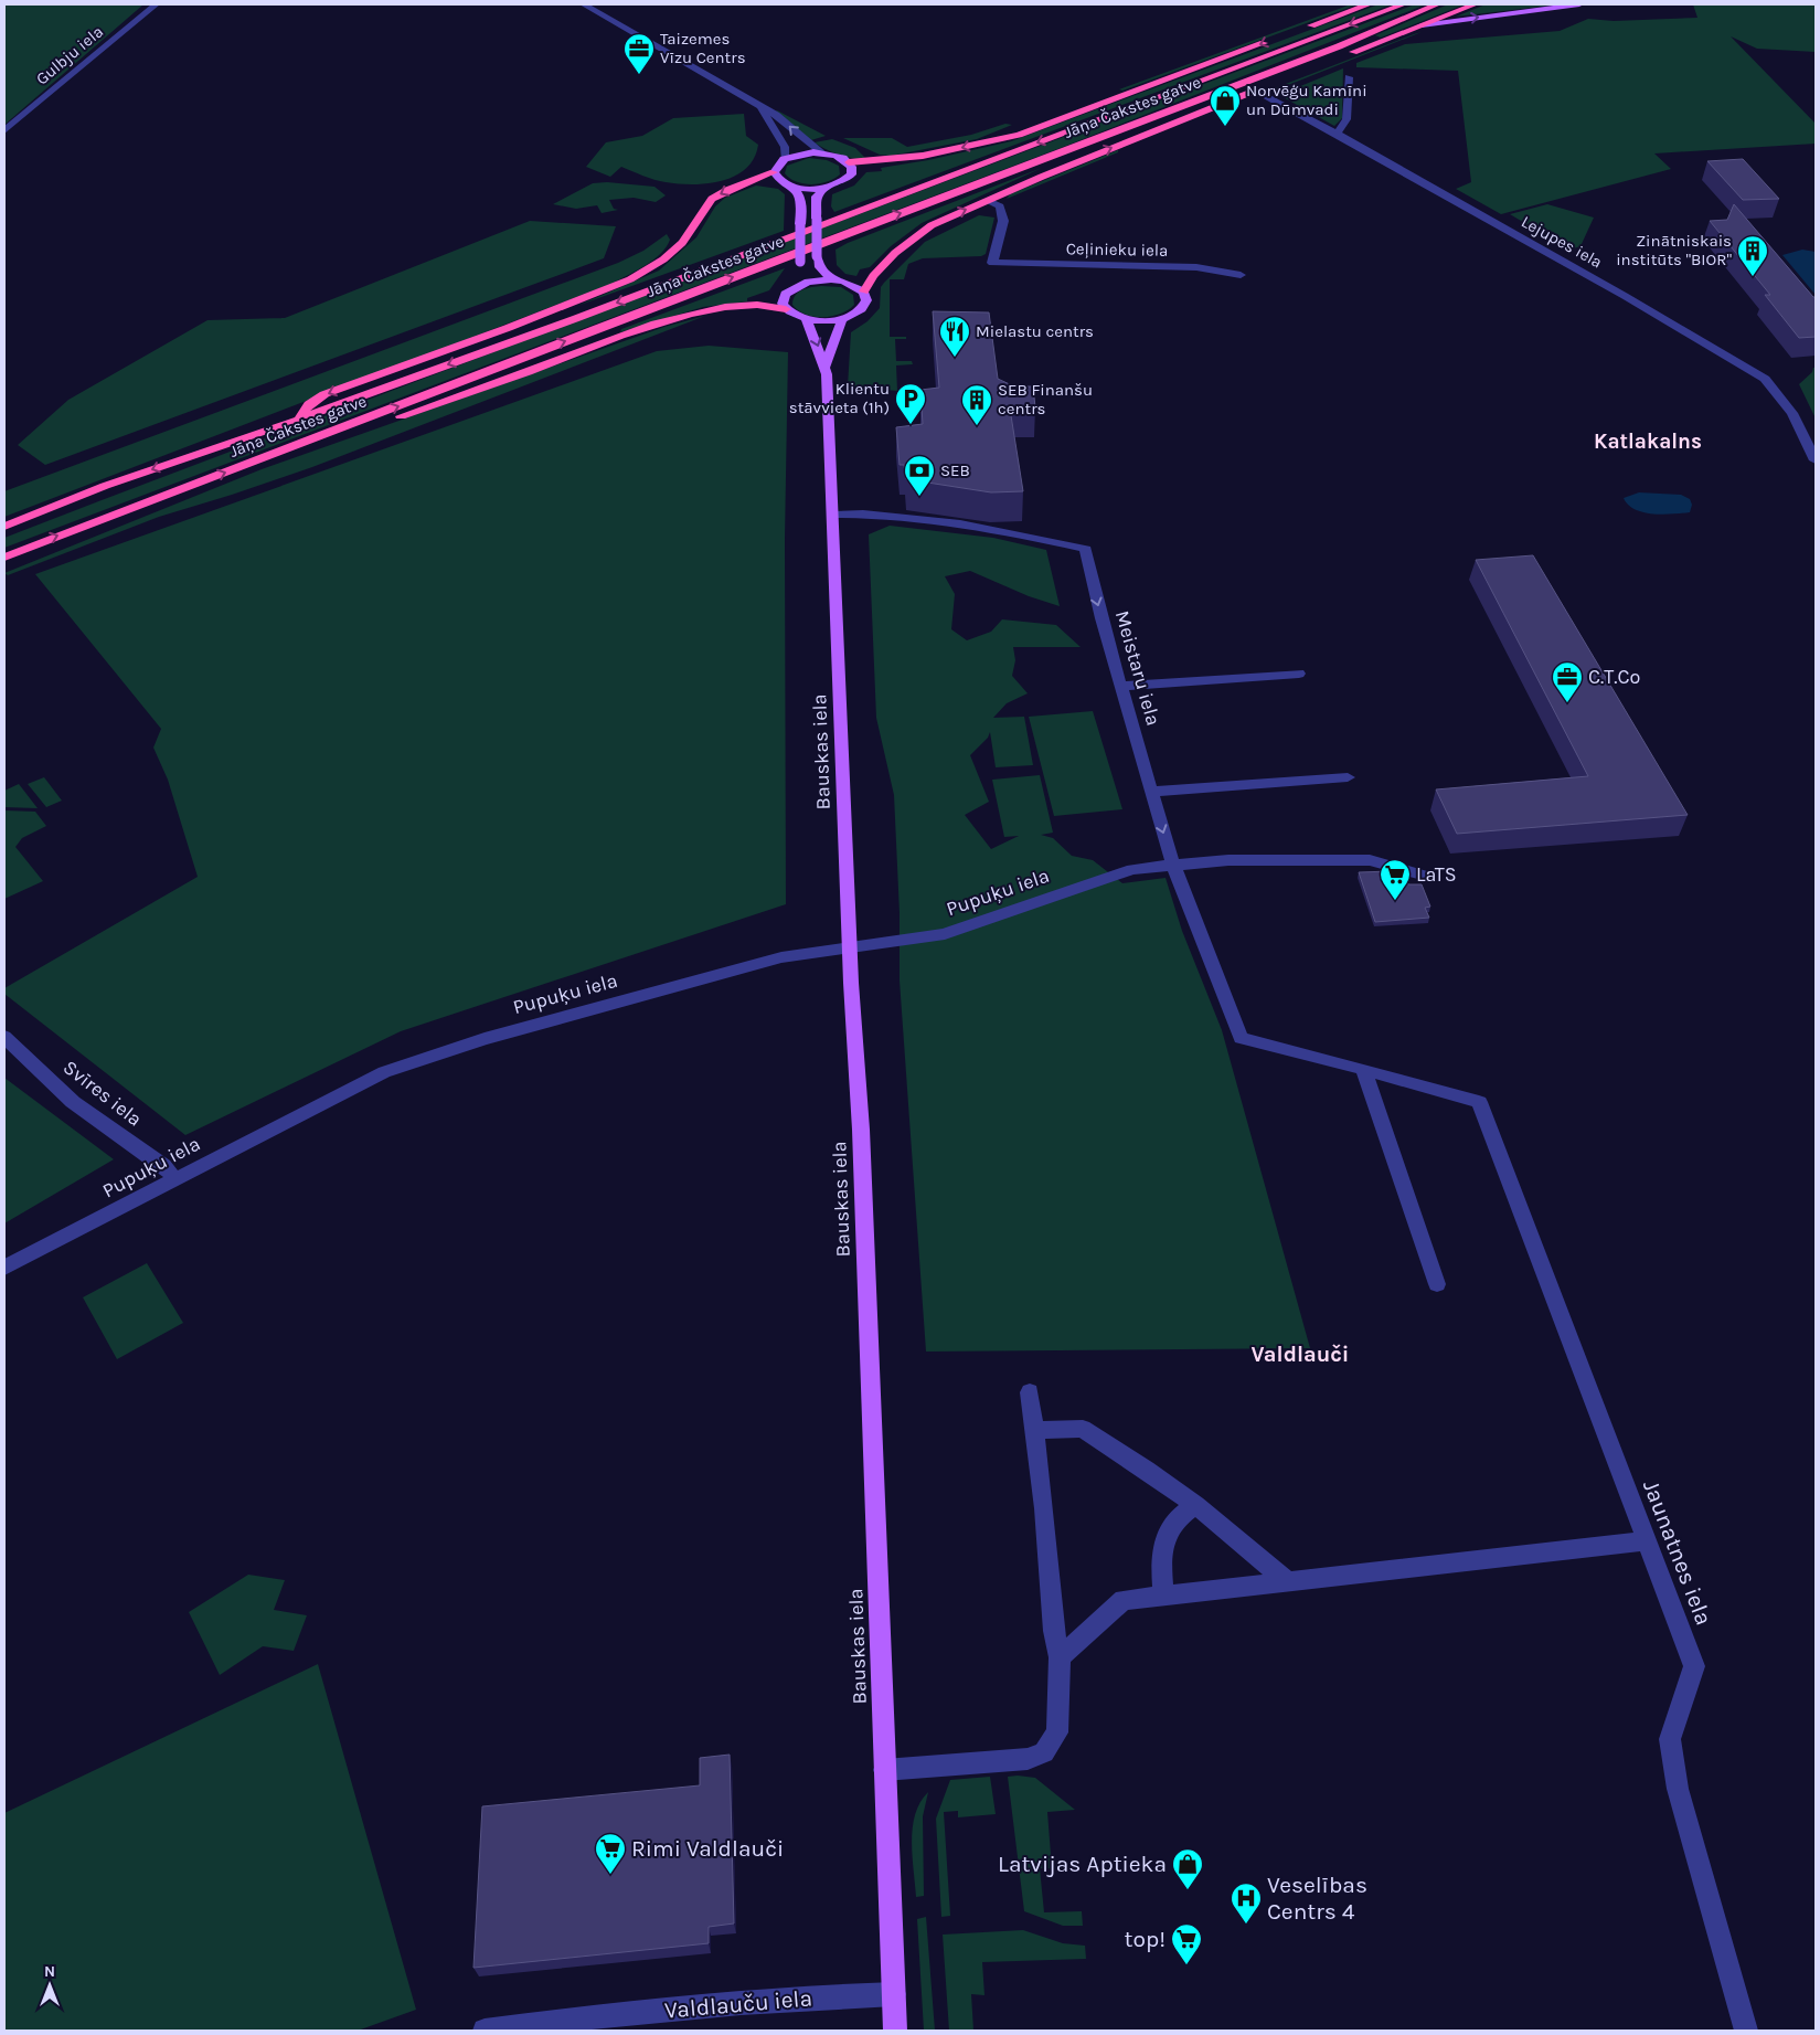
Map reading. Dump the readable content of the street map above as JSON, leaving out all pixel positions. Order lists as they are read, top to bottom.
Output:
{
  "streets": {
    "highway": ["Jāņa Čakstes gatve"],
    "main road": ["Bauskas iela"],
    "street": [
      "Gulbju iela",
      "Lejupes iela",
      "Ceļinieku iela",
      "Meistaru iela",
      "Pupuķu iela",
      "Svīres iela",
      "Jaunatnes iela",
      "Valdlauču iela"
    ]
  },
  "crossings": [
    ["Meistaru iela", "Bauskas iela"],
    ["Meistaru iela", "Pupuķu iela"],
    ["Meistaru iela", "Jaunatnes iela"],
    ["Bauskas iela", "Pupuķu iela"],
    ["Bauskas iela", "Valdlauču iela"],
    ["Pupuķu iela", "Svīres iela"]
  ],
  "one_way": ["Meistaru iela"],
  "districts": ["Katlakalns", "Valdlauči"],
  "places": {
    "office": ["Taizemes Vīzu Centrs", "C.T.Co"],
    "shop": ["Norvēģu Kamīni un Dūmvadi", "Latvijas Aptieka"],
    "building": ["Zinātniskais institūts \"BIOR\"", "SEB Finanšu centrs"],
    "restaurant": ["Mielastu centrs"],
    "parking": ["Klientu stāvvieta (1h)"],
    "bank": ["SEB"],
    "supermarket": ["LaTS", "Rimi Valdlauči", "top!"],
    "hospital": ["Veselības Centrs 4"]
  },
  "north": "top"
}
